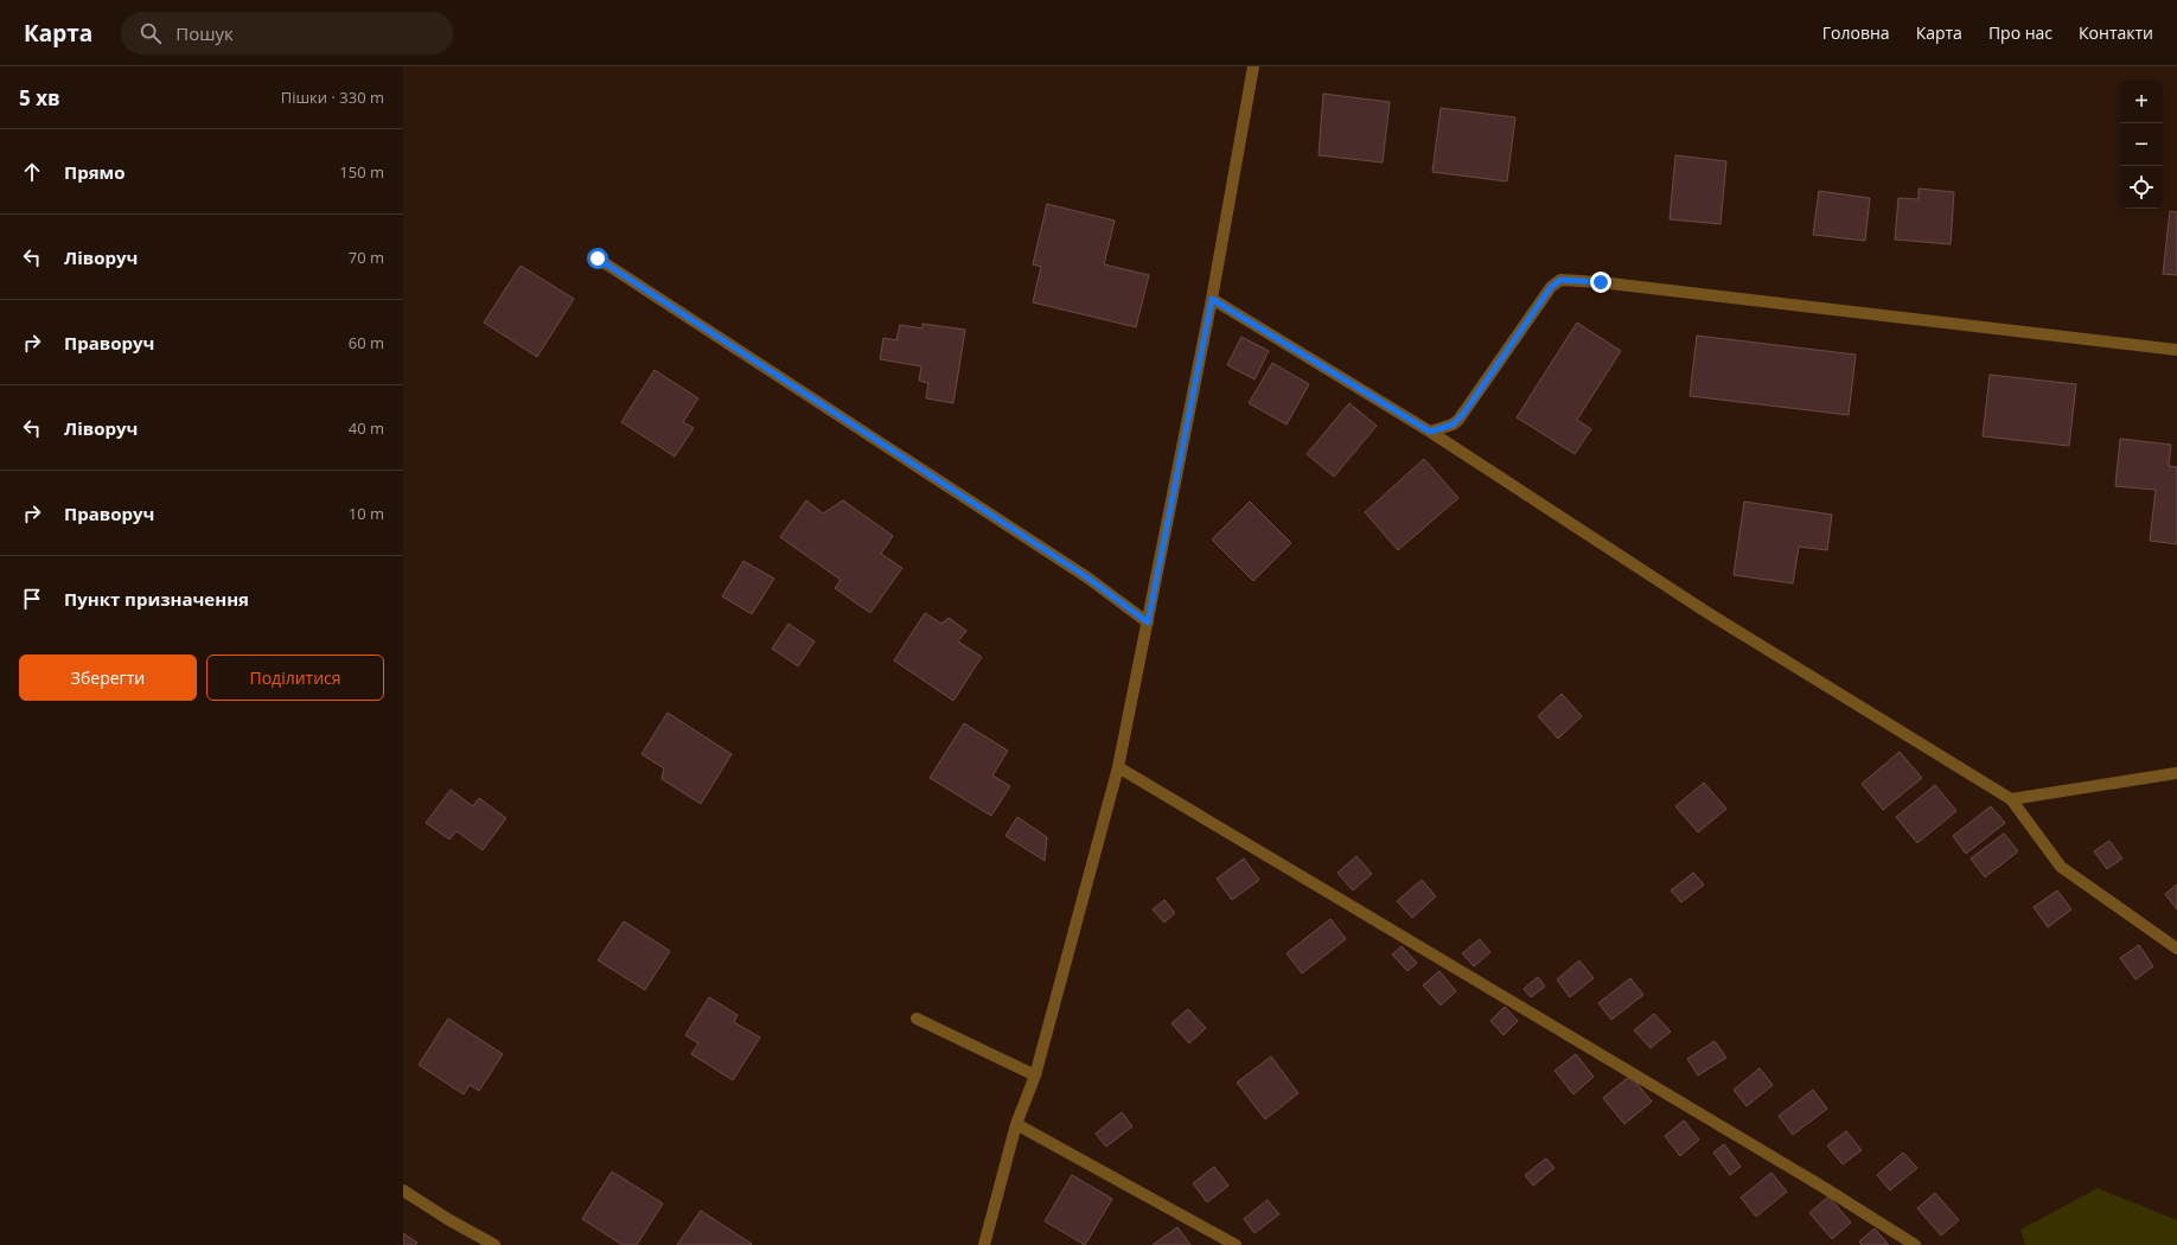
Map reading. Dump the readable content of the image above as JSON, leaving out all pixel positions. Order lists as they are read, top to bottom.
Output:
{
  "page": {
    "header": "Карта",
    "search": "Пошук",
    "nav": [
      "Головна",
      "Карта",
      "Про нас",
      "Контакти"
    ],
    "heading": ["5 хв", "Пішки · 330 m"],
    "map_buttons": ["+", "−"],
    "list": [
      ["Прямо", "150 m"],
      ["Ліворуч", "70 m"],
      ["Праворуч", "60 m"],
      ["Ліворуч", "40 m"],
      ["Праворуч", "10 m"],
      "Пункт призначення"
    ],
    "buttons": ["Зберегти", "Поділитися"]
  }
}
